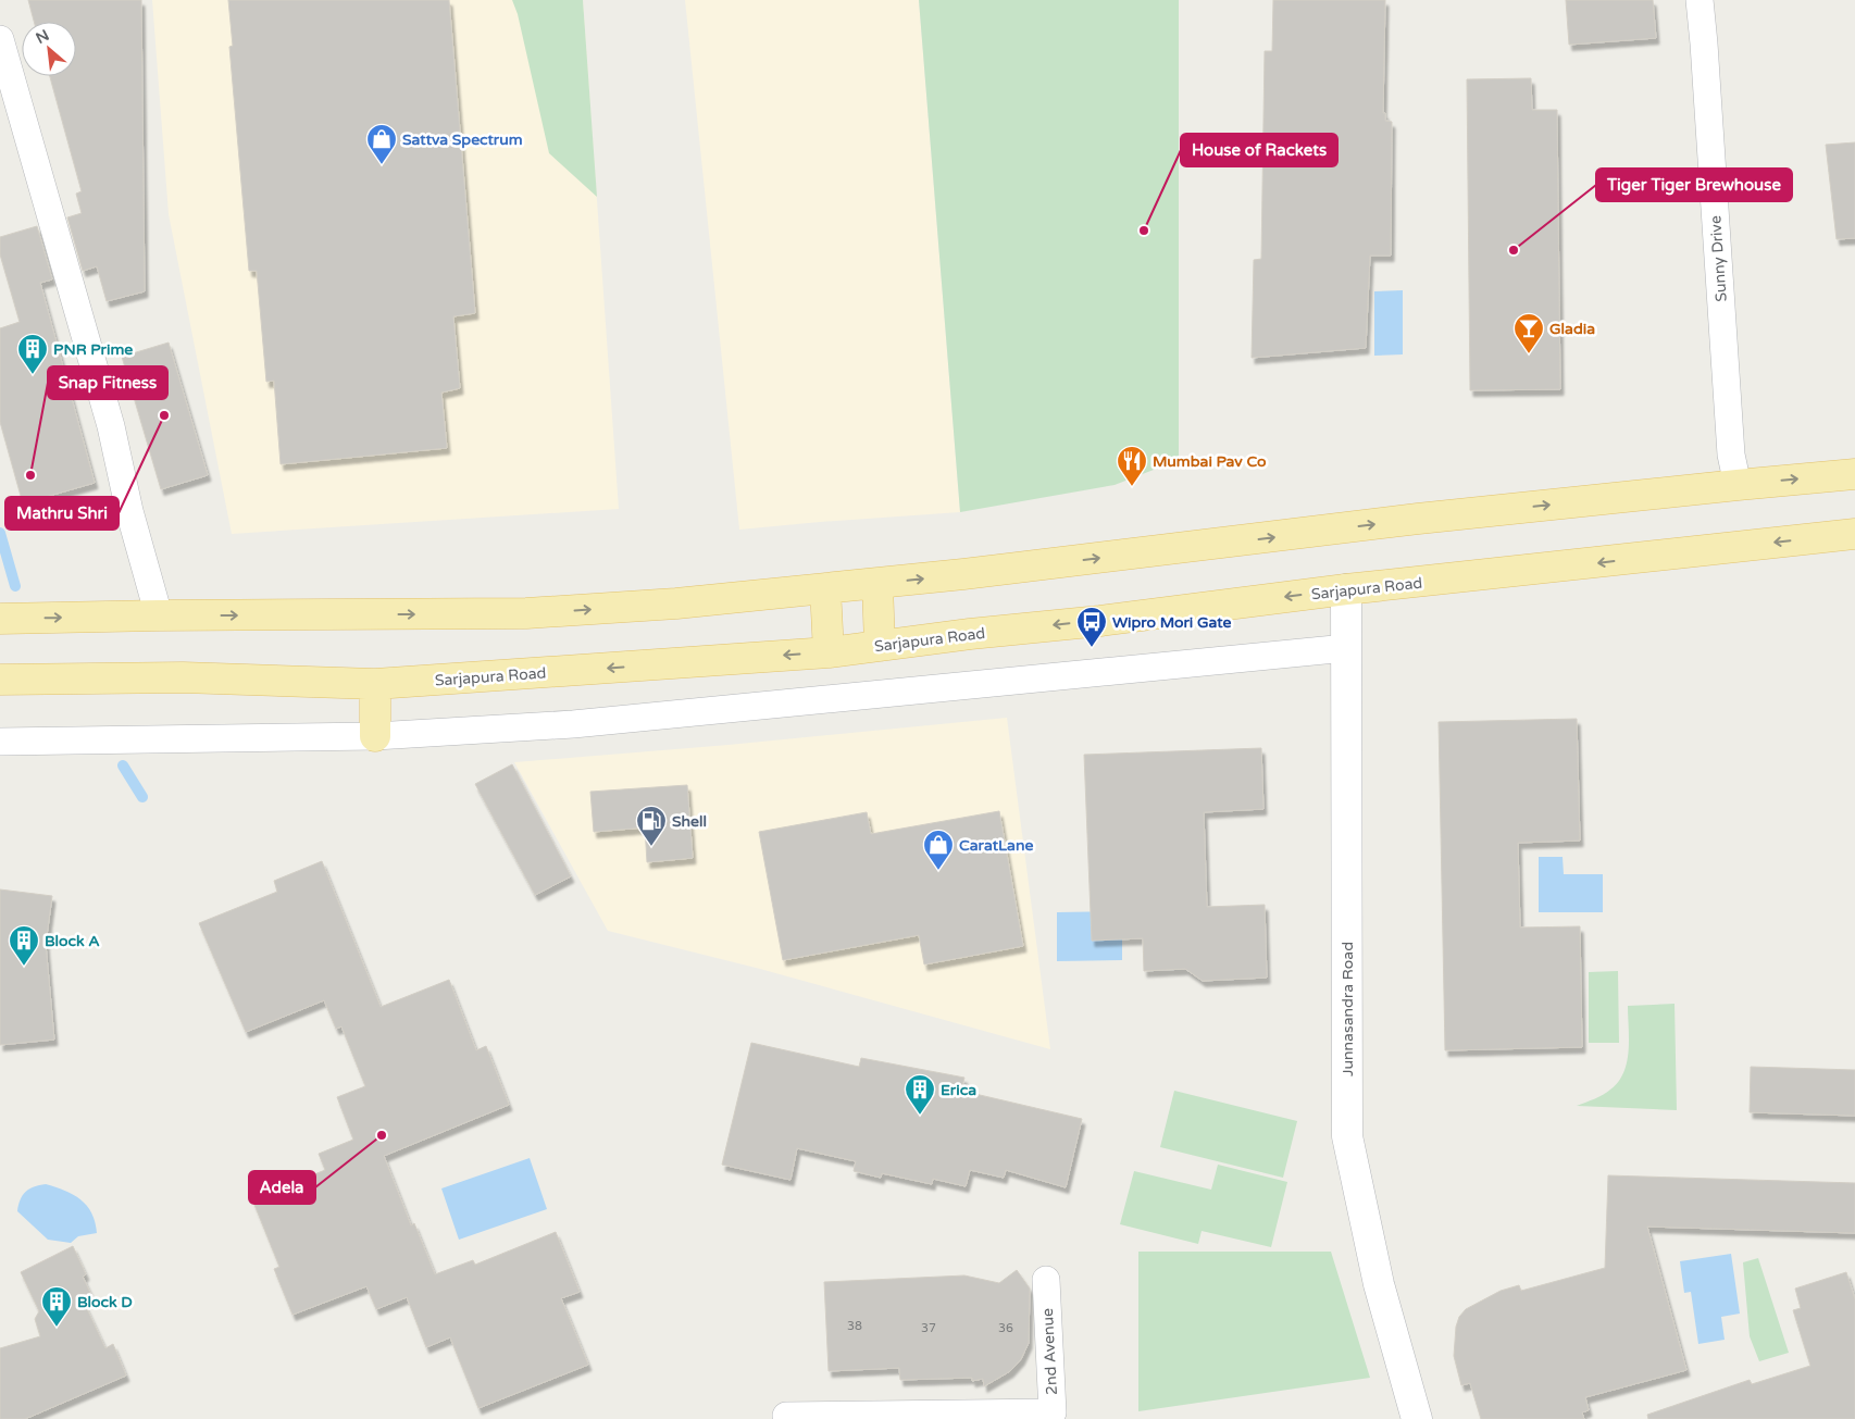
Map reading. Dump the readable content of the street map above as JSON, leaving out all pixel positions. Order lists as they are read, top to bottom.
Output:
{
  "streets": {
    "main road": ["Sarjapura Road"],
    "street": ["Sunny Drive", "Junnasandra Road", "2nd Avenue"]
  },
  "crossings": [
    ["Sarjapura Road", "Junnasandra Road"]
  ],
  "places": {
    "shop": ["Sattva Spectrum", "CaratLane"],
    "other": [
      "House of Rackets",
      "Tiger Tiger Brewhouse",
      "Mathru Shri",
      "Snap Fitness",
      "Adela"
    ],
    "bar": ["Gladia"],
    "building": [
      "PNR Prime",
      "Block A",
      "Erica",
      "Block D"
    ],
    "restaurant": ["Mumbai Pav Co"],
    "bus stop": ["Wipro Mori Gate"],
    "fuel station": ["Shell"]
  },
  "house_numbers": ["38", "37", "36"],
  "north": "top left"
}
